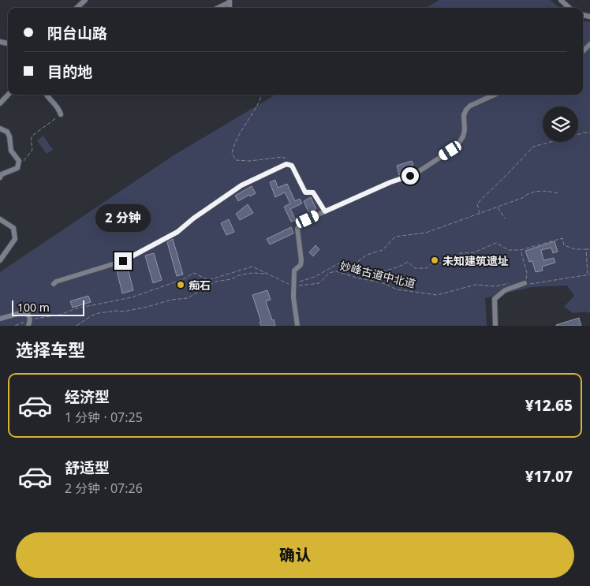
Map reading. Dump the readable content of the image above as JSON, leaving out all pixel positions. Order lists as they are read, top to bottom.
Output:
{
  "streets": {
    "path": ["妙峰古道中北道"]
  },
  "places": ["未知建筑遗址", "痴石"],
  "scale_bar": "100 m",
  "page": {
    "banner": ["阳台山路", "目的地"],
    "bubble": "2 分钟",
    "scale": "100 m",
    "heading": "选择车型",
    "list": [
      {
        "name": "经济型",
        "note": "1 分钟 · 07:25",
        "value": "¥12.65"
      },
      {
        "name": "舒适型",
        "note": "2 分钟 · 07:26",
        "value": "¥17.07"
      }
    ],
    "buttons": "确认"
  }
}
